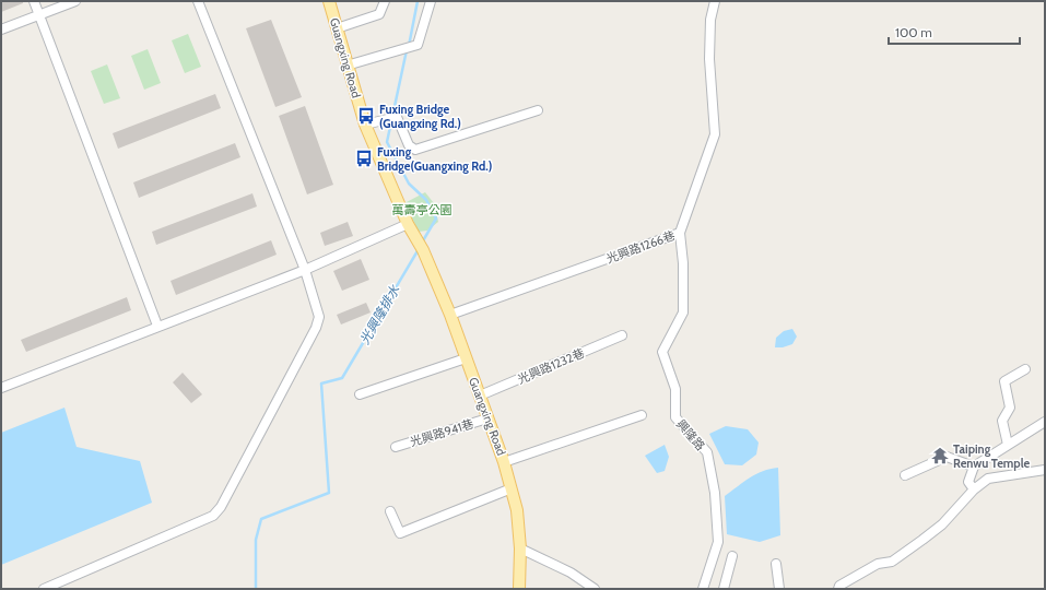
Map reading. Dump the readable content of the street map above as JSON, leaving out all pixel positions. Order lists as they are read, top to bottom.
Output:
{
  "streets": {
    "main road": ["Guangxing Road"],
    "lane": [
      "光興路1266巷",
      "光興路1232巷",
      "光興路941巷",
      "興隆路"
    ]
  },
  "crossings": [
    ["Guangxing Road", "光興路1266巷"],
    ["Guangxing Road", "光興路1232巷"],
    ["Guangxing Road", "光興路941巷"],
    ["光興路1266巷", "興隆路"]
  ],
  "water": ["光興隆排水"],
  "parks": ["萬壽亭公園"],
  "places": {
    "bus stop": ["Fuxing Bridge (Guangxing Rd.)", "Fuxing Bridge(Guangxing Rd.)"],
    "temple": ["Taiping Renwu Temple"]
  },
  "scale_bar": "100 m"
}
